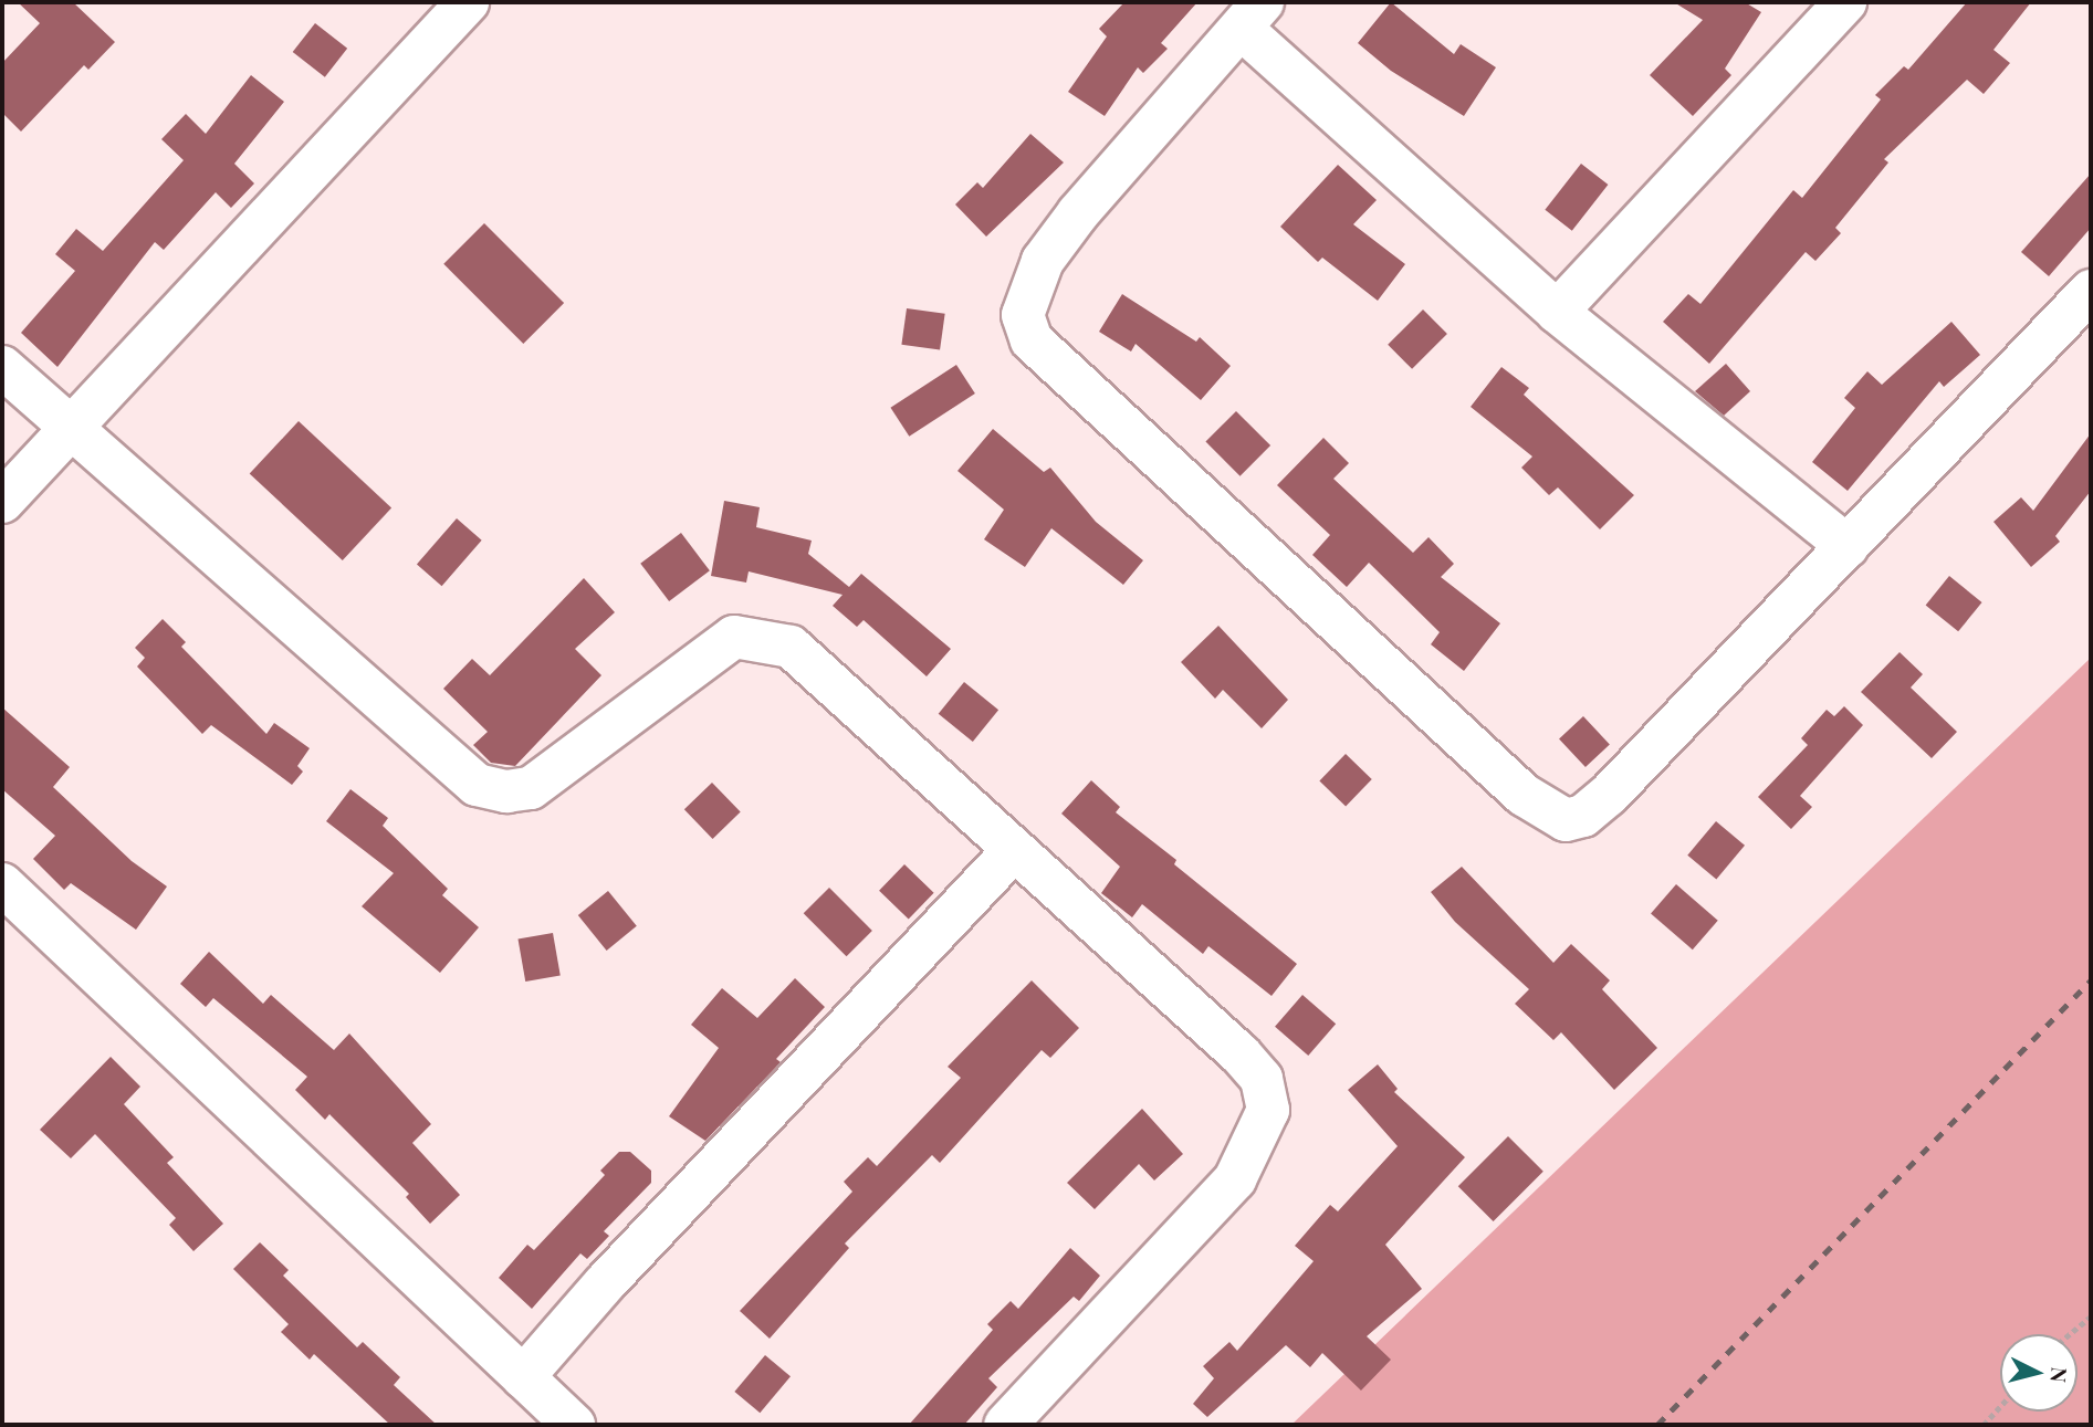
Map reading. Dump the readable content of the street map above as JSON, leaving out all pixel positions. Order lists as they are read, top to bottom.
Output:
{
  "north": "right"
}
